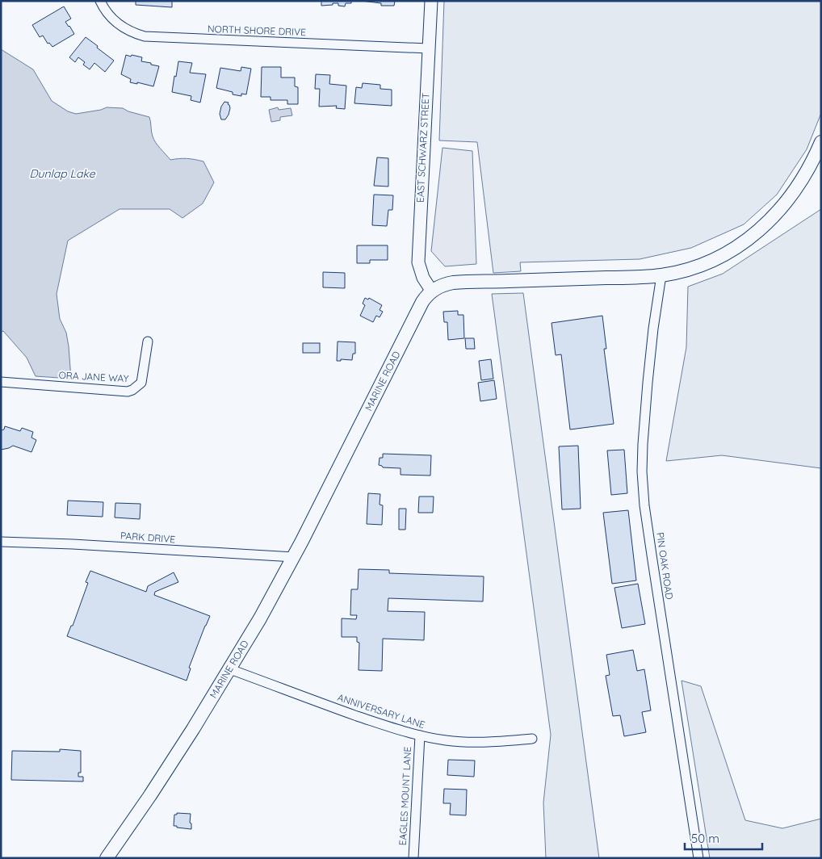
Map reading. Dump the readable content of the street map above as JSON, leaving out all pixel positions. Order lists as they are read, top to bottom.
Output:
{
  "streets": {
    "main road": ["MARINE ROAD"],
    "street": [
      "NORTH SHORE DRIVE",
      "EAST SCHWARZ STREET",
      "ORA JANE WAY",
      "PARK DRIVE",
      "PIN OAK ROAD",
      "ANNIVERSARY LANE",
      "EAGLES MOUNT LANE"
    ]
  },
  "crossings": [
    ["NORTH SHORE DRIVE", "EAST SCHWARZ STREET"],
    ["EAST SCHWARZ STREET", "MARINE ROAD"],
    ["MARINE ROAD", "PARK DRIVE"],
    ["MARINE ROAD", "PIN OAK ROAD"],
    ["MARINE ROAD", "ANNIVERSARY LANE"],
    ["ANNIVERSARY LANE", "EAGLES MOUNT LANE"]
  ],
  "water": ["Dunlap Lake"],
  "scale_bar": "50 m"
}
